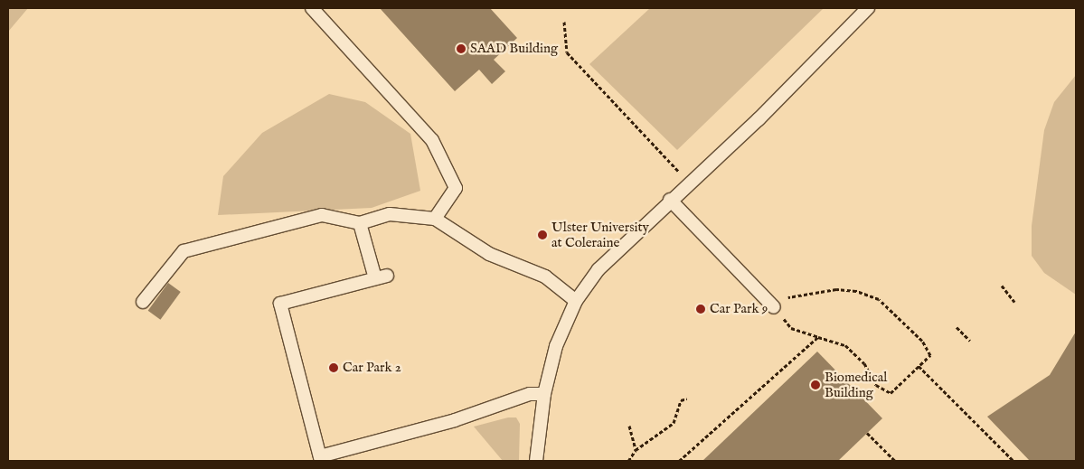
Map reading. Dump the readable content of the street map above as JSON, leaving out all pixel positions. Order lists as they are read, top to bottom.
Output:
{
  "places": [
    "SAAD Building",
    "Ulster University at Coleraine",
    "Car Park 9",
    "Car Park 2",
    "Biomedical Building"
  ]
}
